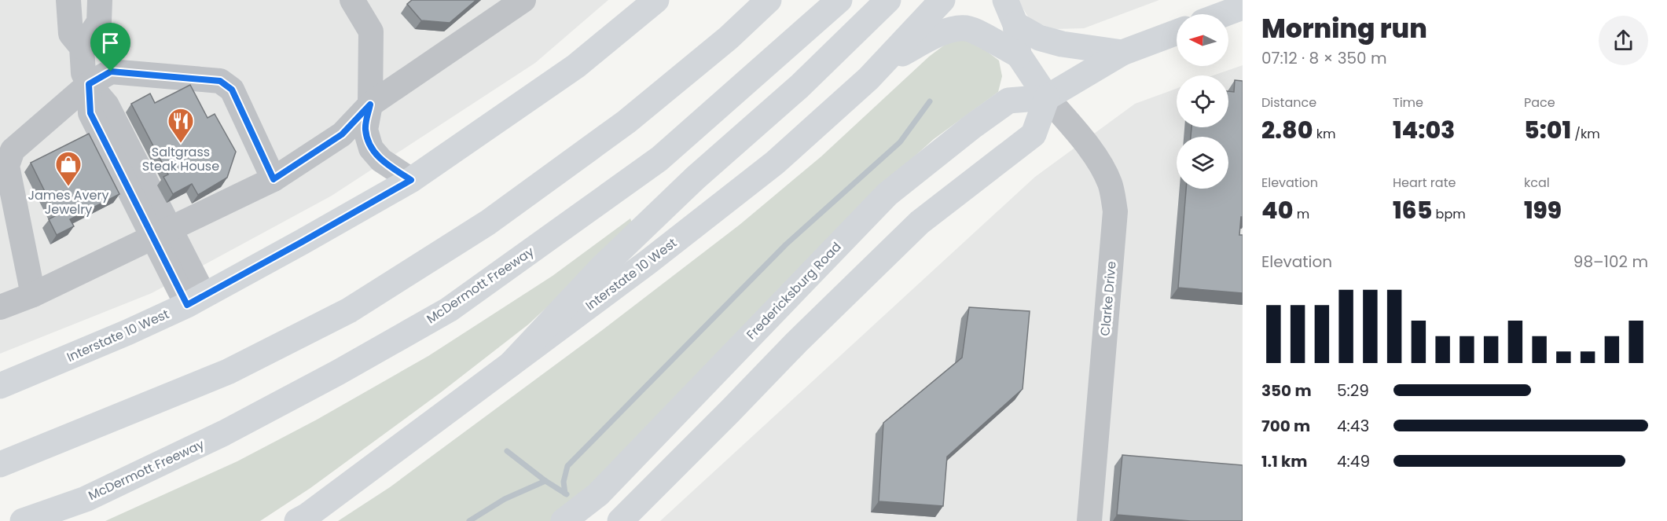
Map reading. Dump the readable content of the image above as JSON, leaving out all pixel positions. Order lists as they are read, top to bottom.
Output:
{
  "streets": {
    "main road": ["Interstate 10 West", "McDermott Freeway", "Fredericksburg Road"],
    "street": ["Clarke Drive"]
  },
  "crossings": [
    ["Fredericksburg Road", "Clarke Drive"]
  ],
  "places": {
    "restaurant": ["Saltgrass Steak House"],
    "shop": ["James Avery Jewelry"]
  },
  "north": "left",
  "page": {
    "heading": ["Morning run", "07:12 · 8 × 350 m"],
    "stats": [
      ["Distance", "2.80 km"],
      ["Time", "14:03"],
      ["Pace", "5:01 /km"],
      ["Elevation", "40 m"],
      ["Heart rate", "165 bpm"],
      ["kcal", "199"]
    ],
    "chart": ["Elevation", "98–102 m"],
    "list": [
      {
        "name": "350 m",
        "note": "5:29"
      },
      {
        "name": "700 m",
        "note": "4:43"
      },
      {
        "name": "1.1 km",
        "note": "4:49"
      }
    ]
  }
}
